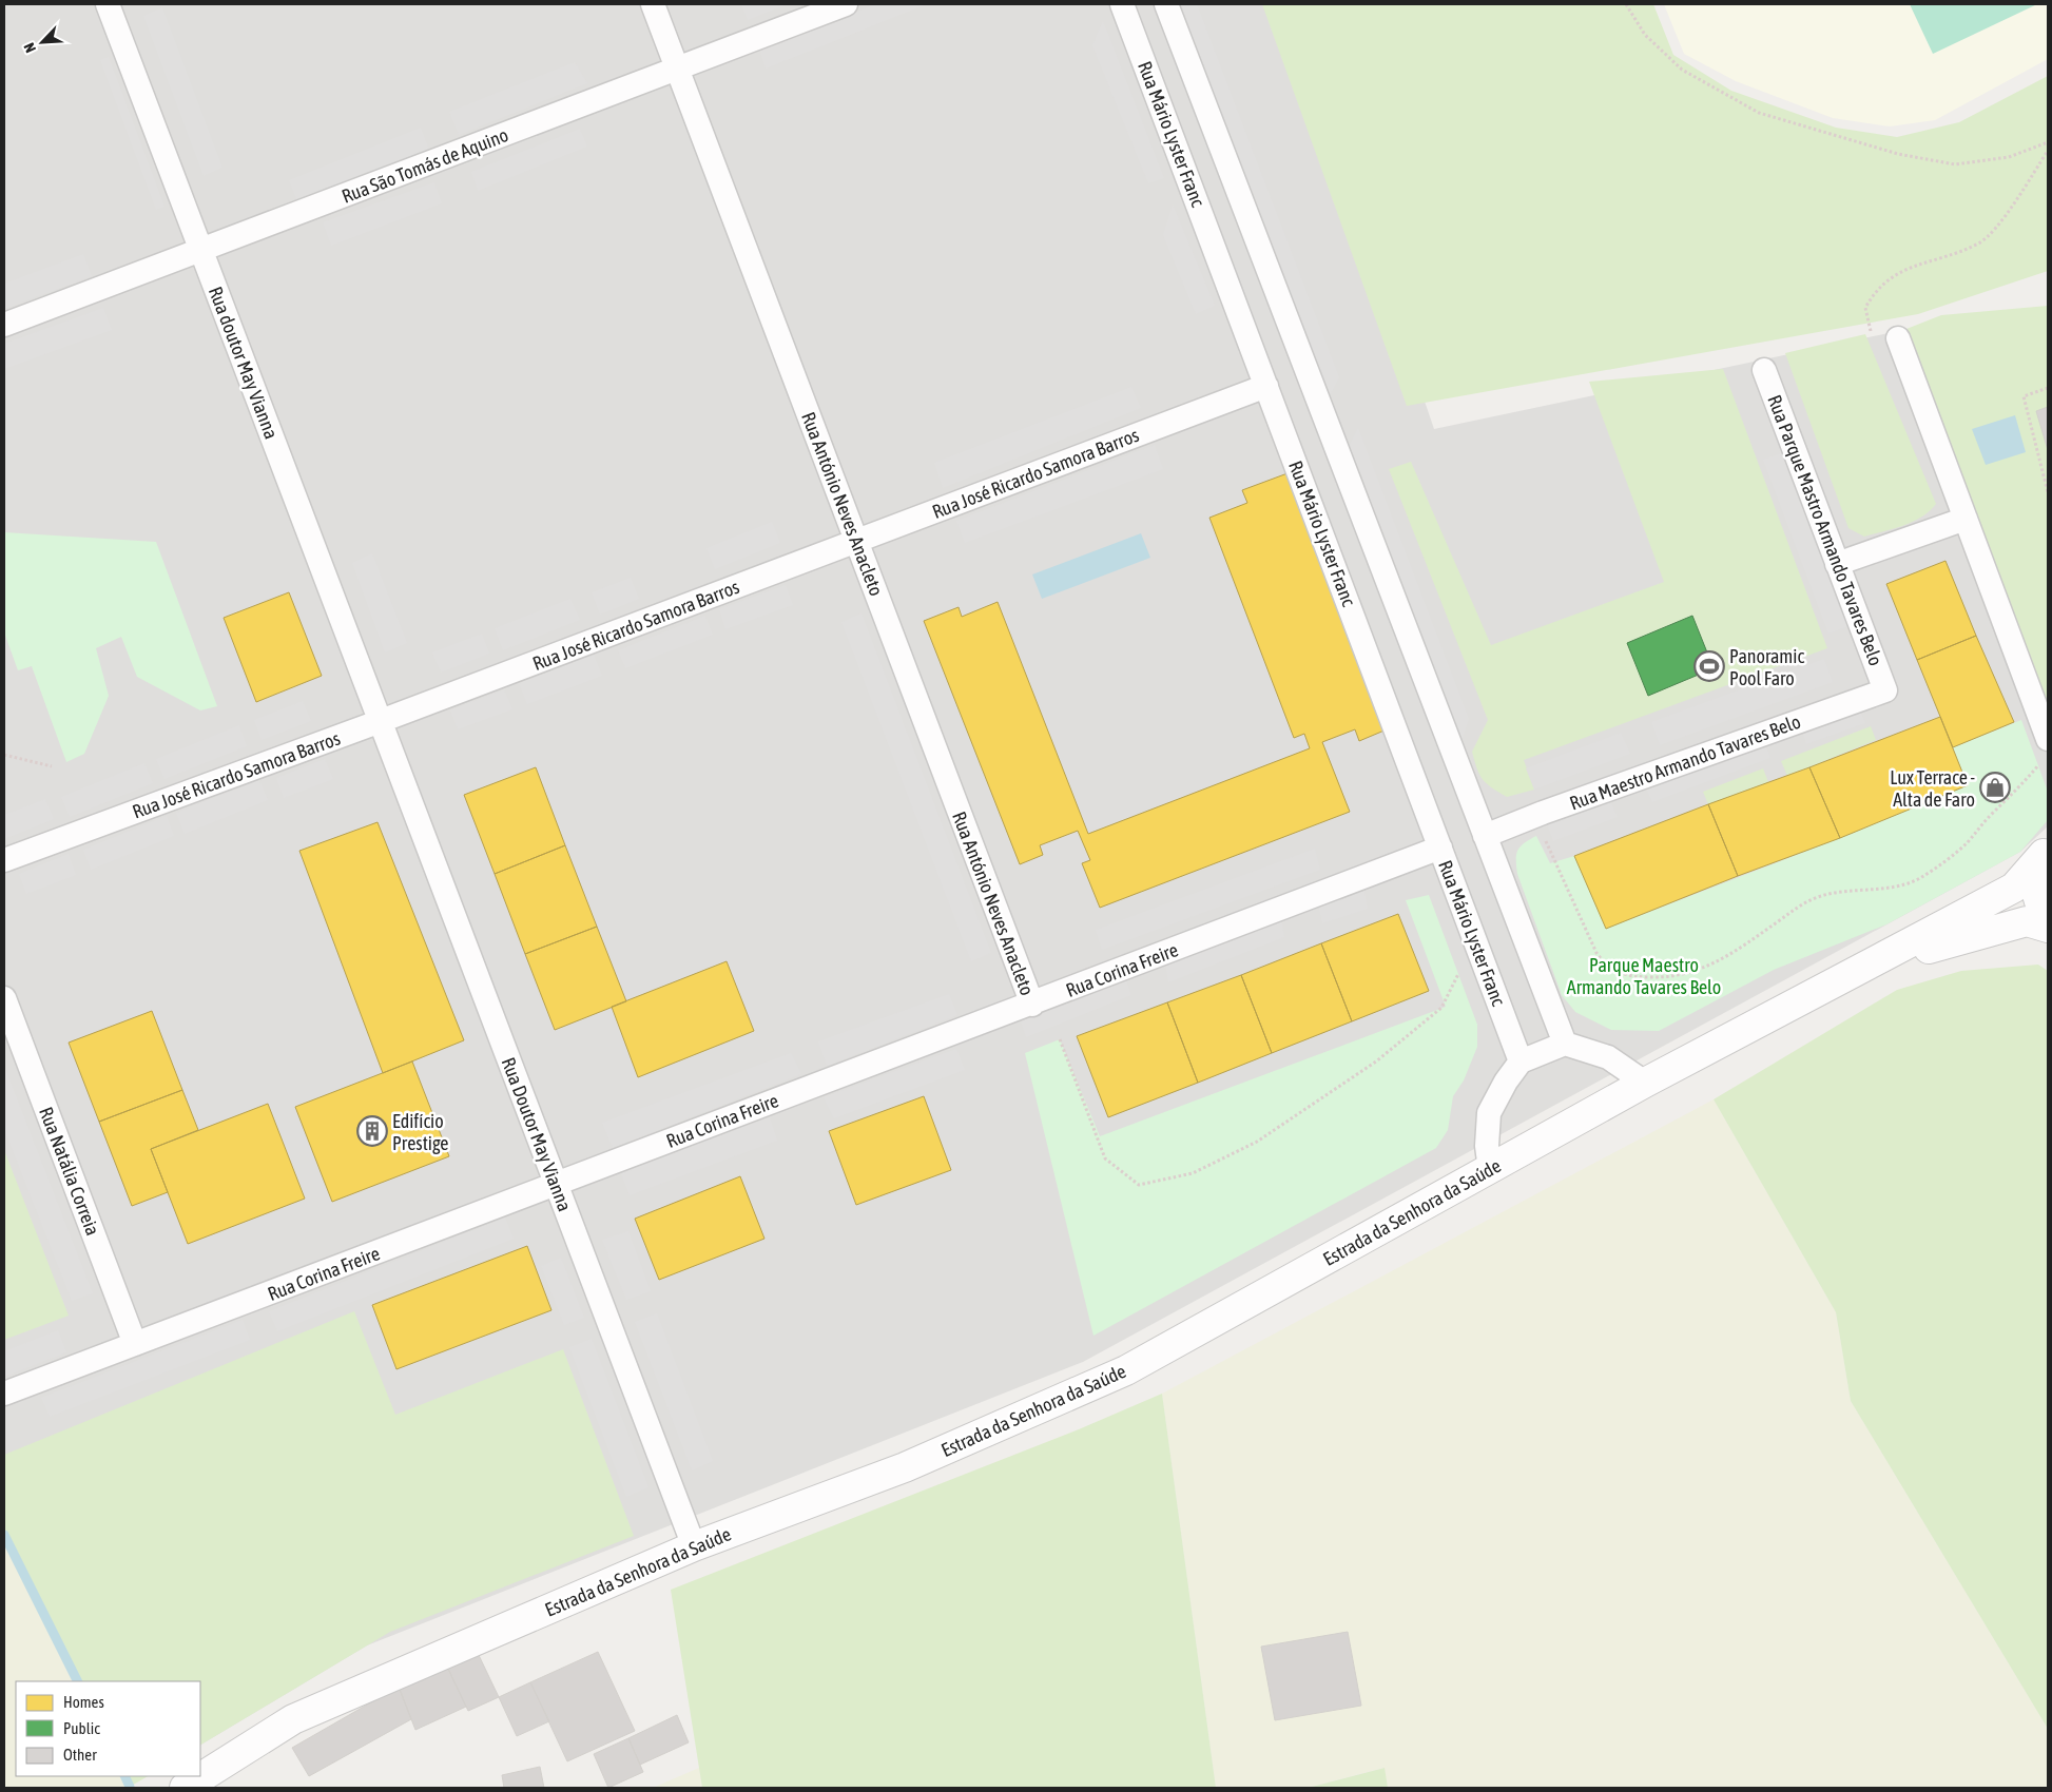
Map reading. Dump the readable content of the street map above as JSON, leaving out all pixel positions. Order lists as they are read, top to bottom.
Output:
{
  "streets": {
    "street": [
      "Rua Mário Lyster Franc",
      "Rua São Tomás de Aquino",
      "Rua doutor May Vianna",
      "Rua José Ricardo Samora Barros",
      "Rua António Neves Anacleto",
      "Rua Parque Mastro Armando Tavares Belo",
      "Rua Maestro Armando Tavares Belo",
      "Rua Corina Freire",
      "Rua Doutor May Vianna",
      "Rua Natália Correia",
      "Estrada da Senhora da Saúde"
    ]
  },
  "crossings": [
    ["Rua Mário Lyster Franc", "Rua José Ricardo Samora Barros"],
    ["Rua Mário Lyster Franc", "Rua Corina Freire"],
    ["Rua São Tomás de Aquino", "Rua doutor May Vianna"],
    ["Rua São Tomás de Aquino", "Rua António Neves Anacleto"],
    ["Rua doutor May Vianna", "Rua José Ricardo Samora Barros"],
    ["Rua doutor May Vianna", "Rua Doutor May Vianna"],
    ["Rua José Ricardo Samora Barros", "Rua António Neves Anacleto"],
    ["Rua José Ricardo Samora Barros", "Rua Doutor May Vianna"],
    ["Rua António Neves Anacleto", "Rua Corina Freire"],
    ["Rua Parque Mastro Armando Tavares Belo", "Rua Maestro Armando Tavares Belo"],
    ["Rua Corina Freire", "Rua Doutor May Vianna"],
    ["Rua Corina Freire", "Rua Natália Correia"],
    ["Rua Doutor May Vianna", "Estrada da Senhora da Saúde"]
  ],
  "parks": ["Parque Maestro Armando Tavares Belo"],
  "places": {
    "sports": ["Panoramic Pool Faro"],
    "shop": ["Lux Terrace - Alta de Faro"],
    "building": ["Edifício Prestige"]
  },
  "legend": ["Homes", "Public", "Other"],
  "north": "bottom left"
}
